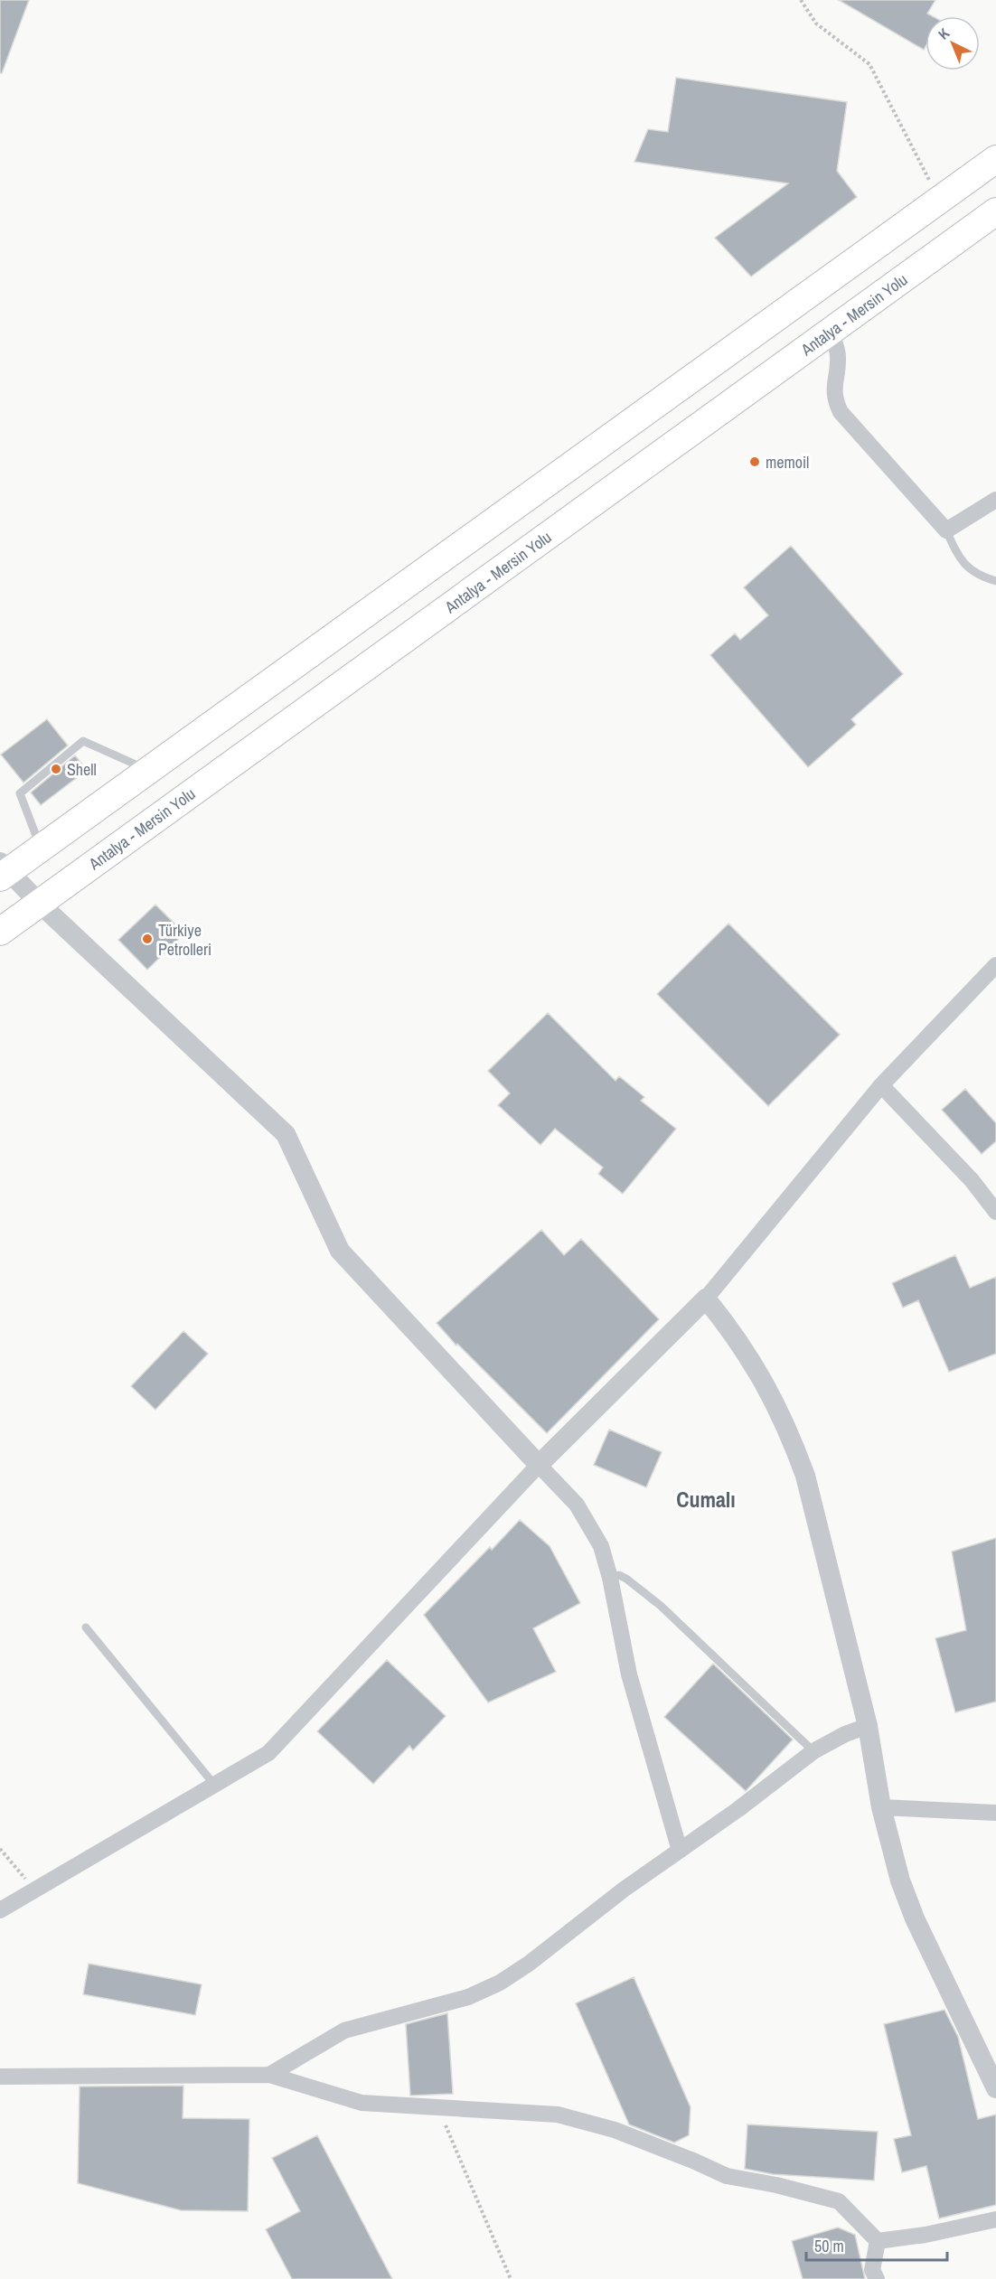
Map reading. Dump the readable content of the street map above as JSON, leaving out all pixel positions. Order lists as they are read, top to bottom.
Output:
{
  "streets": {
    "highway": ["Antalya - Mersin Yolu"]
  },
  "districts": ["Cumalı"],
  "places": ["memoil", "Shell", "Türkiye Petrolleri"],
  "scale_bar": "50 m",
  "north": "top left"
}
